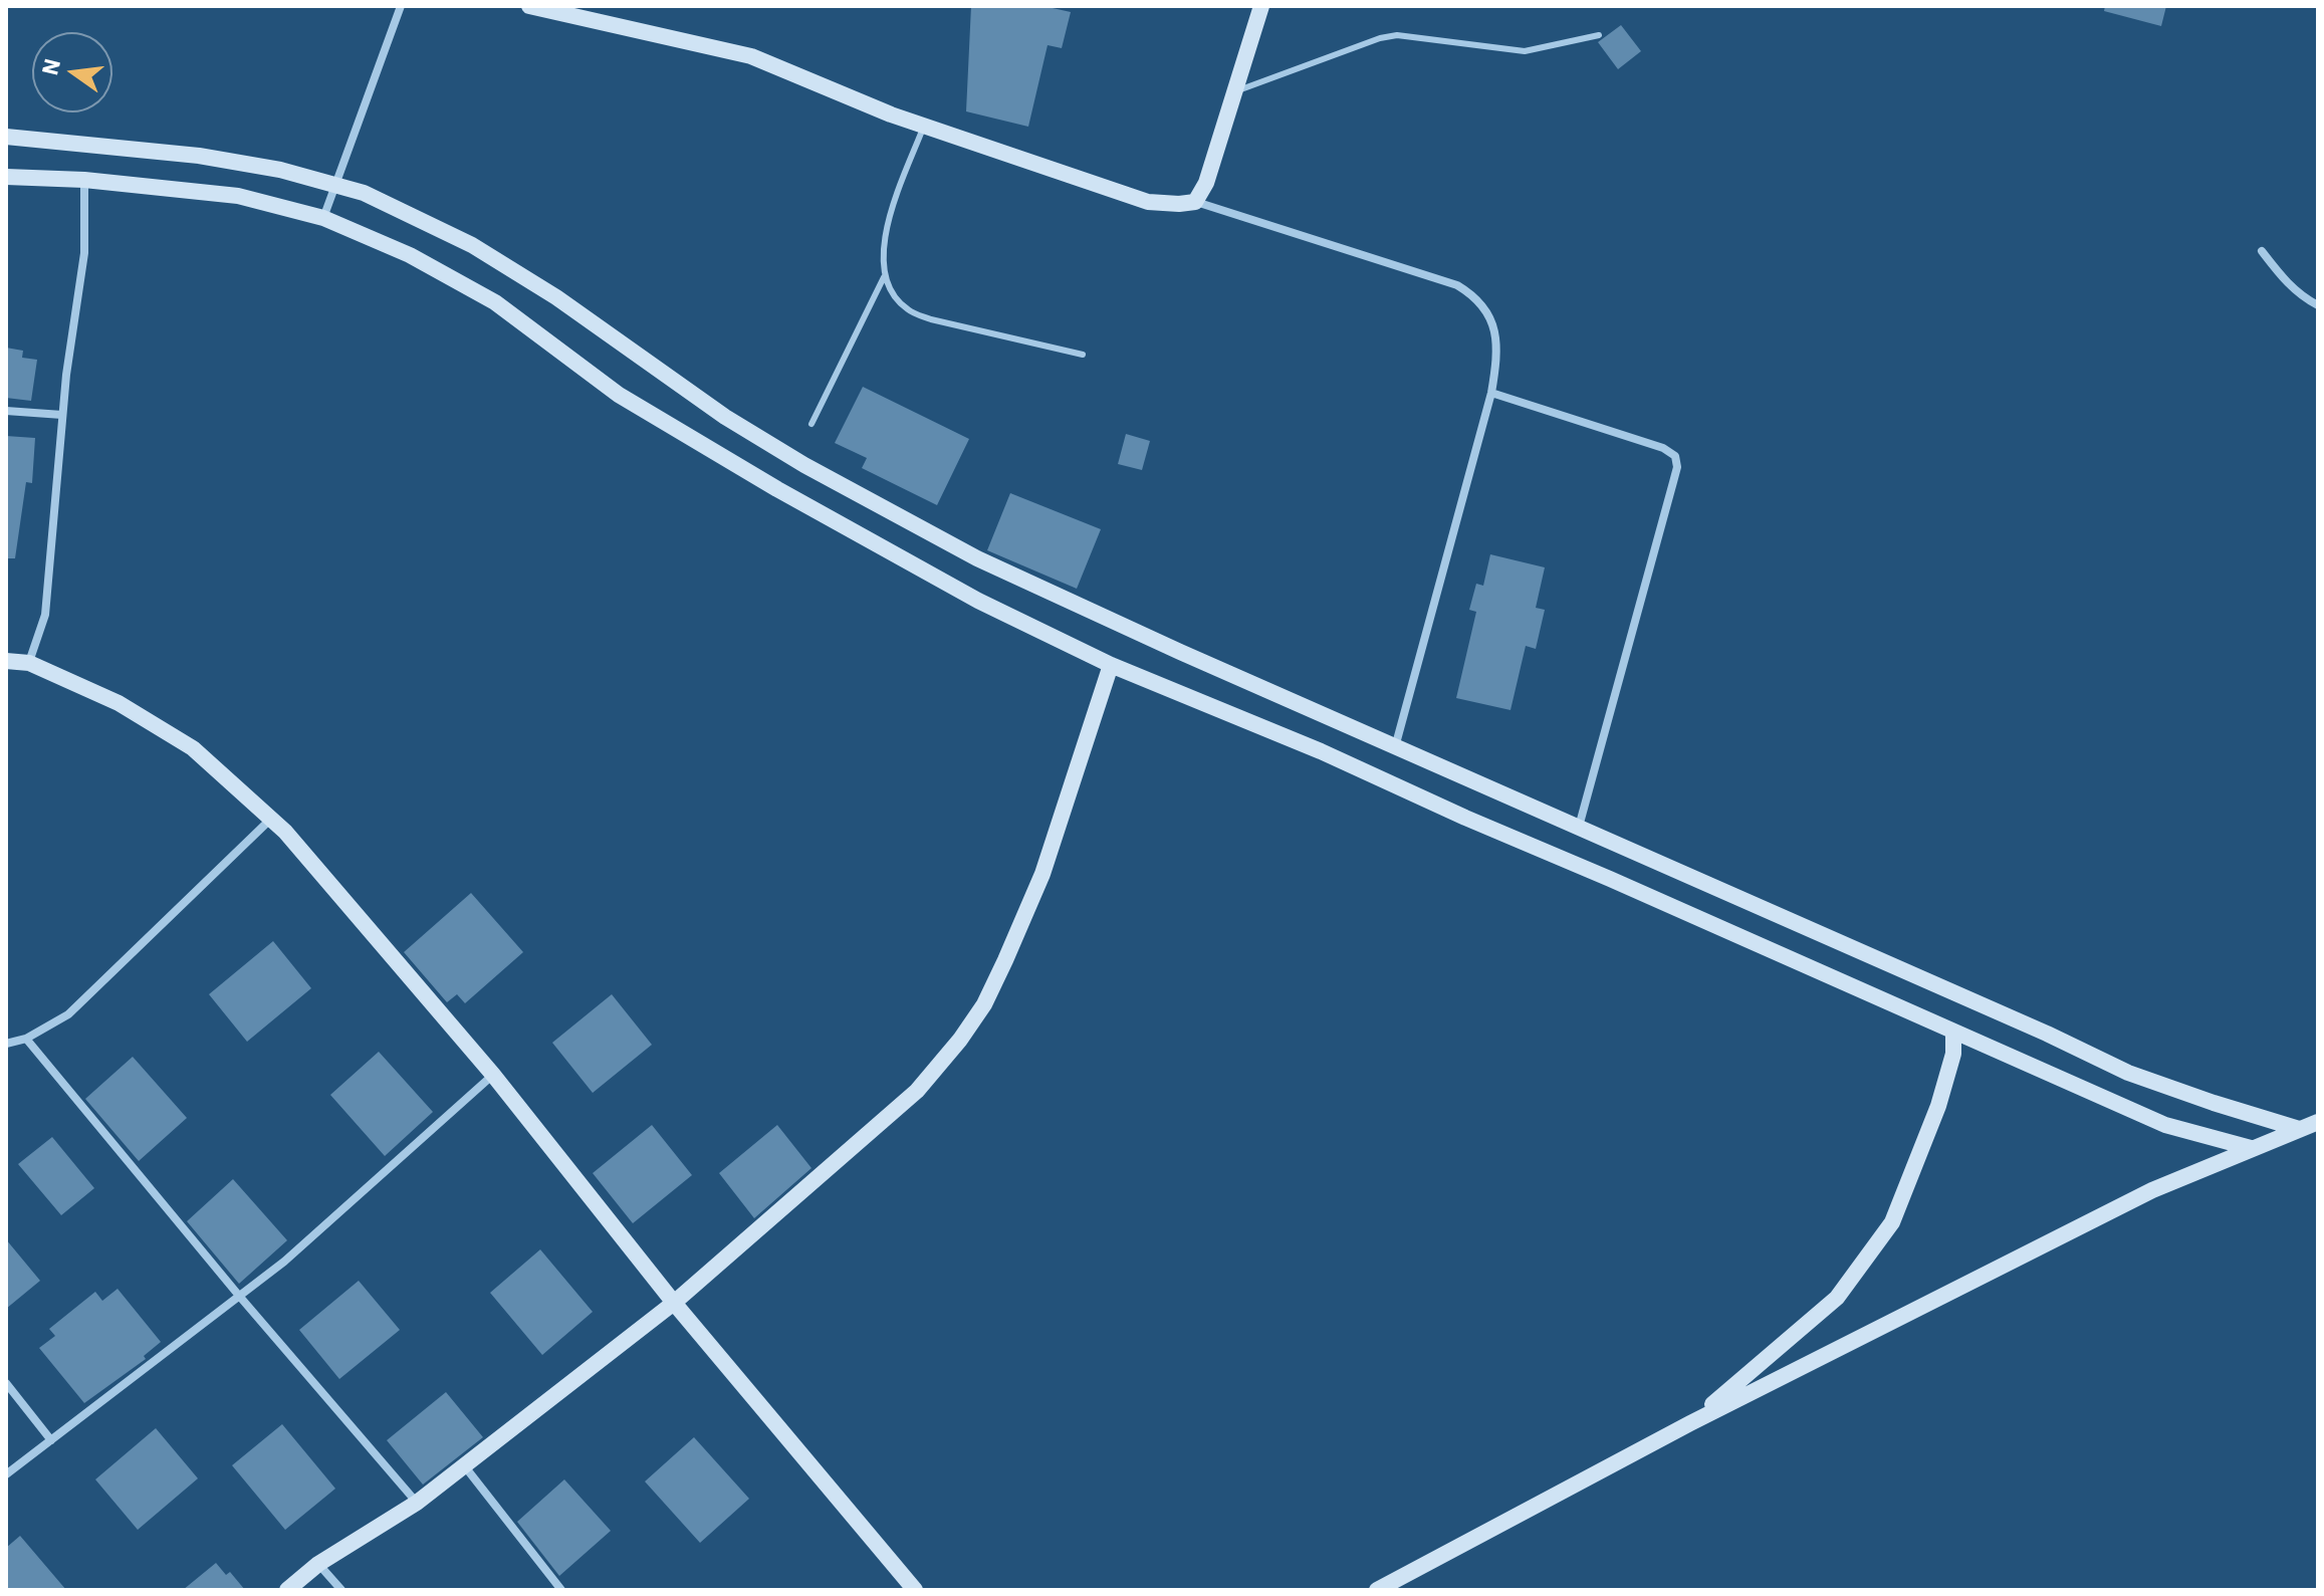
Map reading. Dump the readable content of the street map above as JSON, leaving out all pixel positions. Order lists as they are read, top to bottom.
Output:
{
  "north": "left"
}
